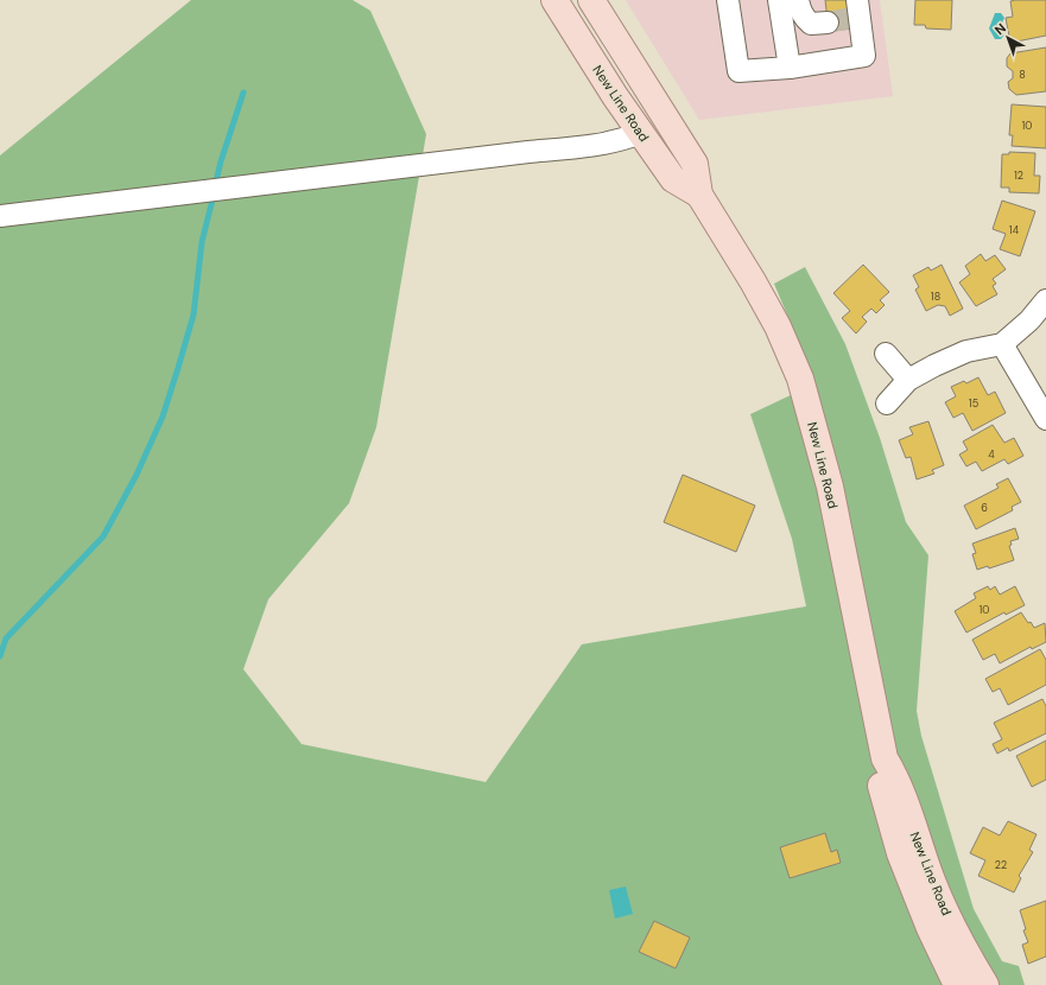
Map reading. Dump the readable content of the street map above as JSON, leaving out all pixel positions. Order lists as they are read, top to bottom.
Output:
{
  "streets": {
    "main road": ["New Line Road"]
  },
  "house_numbers": [
    "8",
    "10",
    "12",
    "14",
    "18",
    "15",
    "4",
    "6",
    "10",
    "22"
  ],
  "north": "top left"
}
